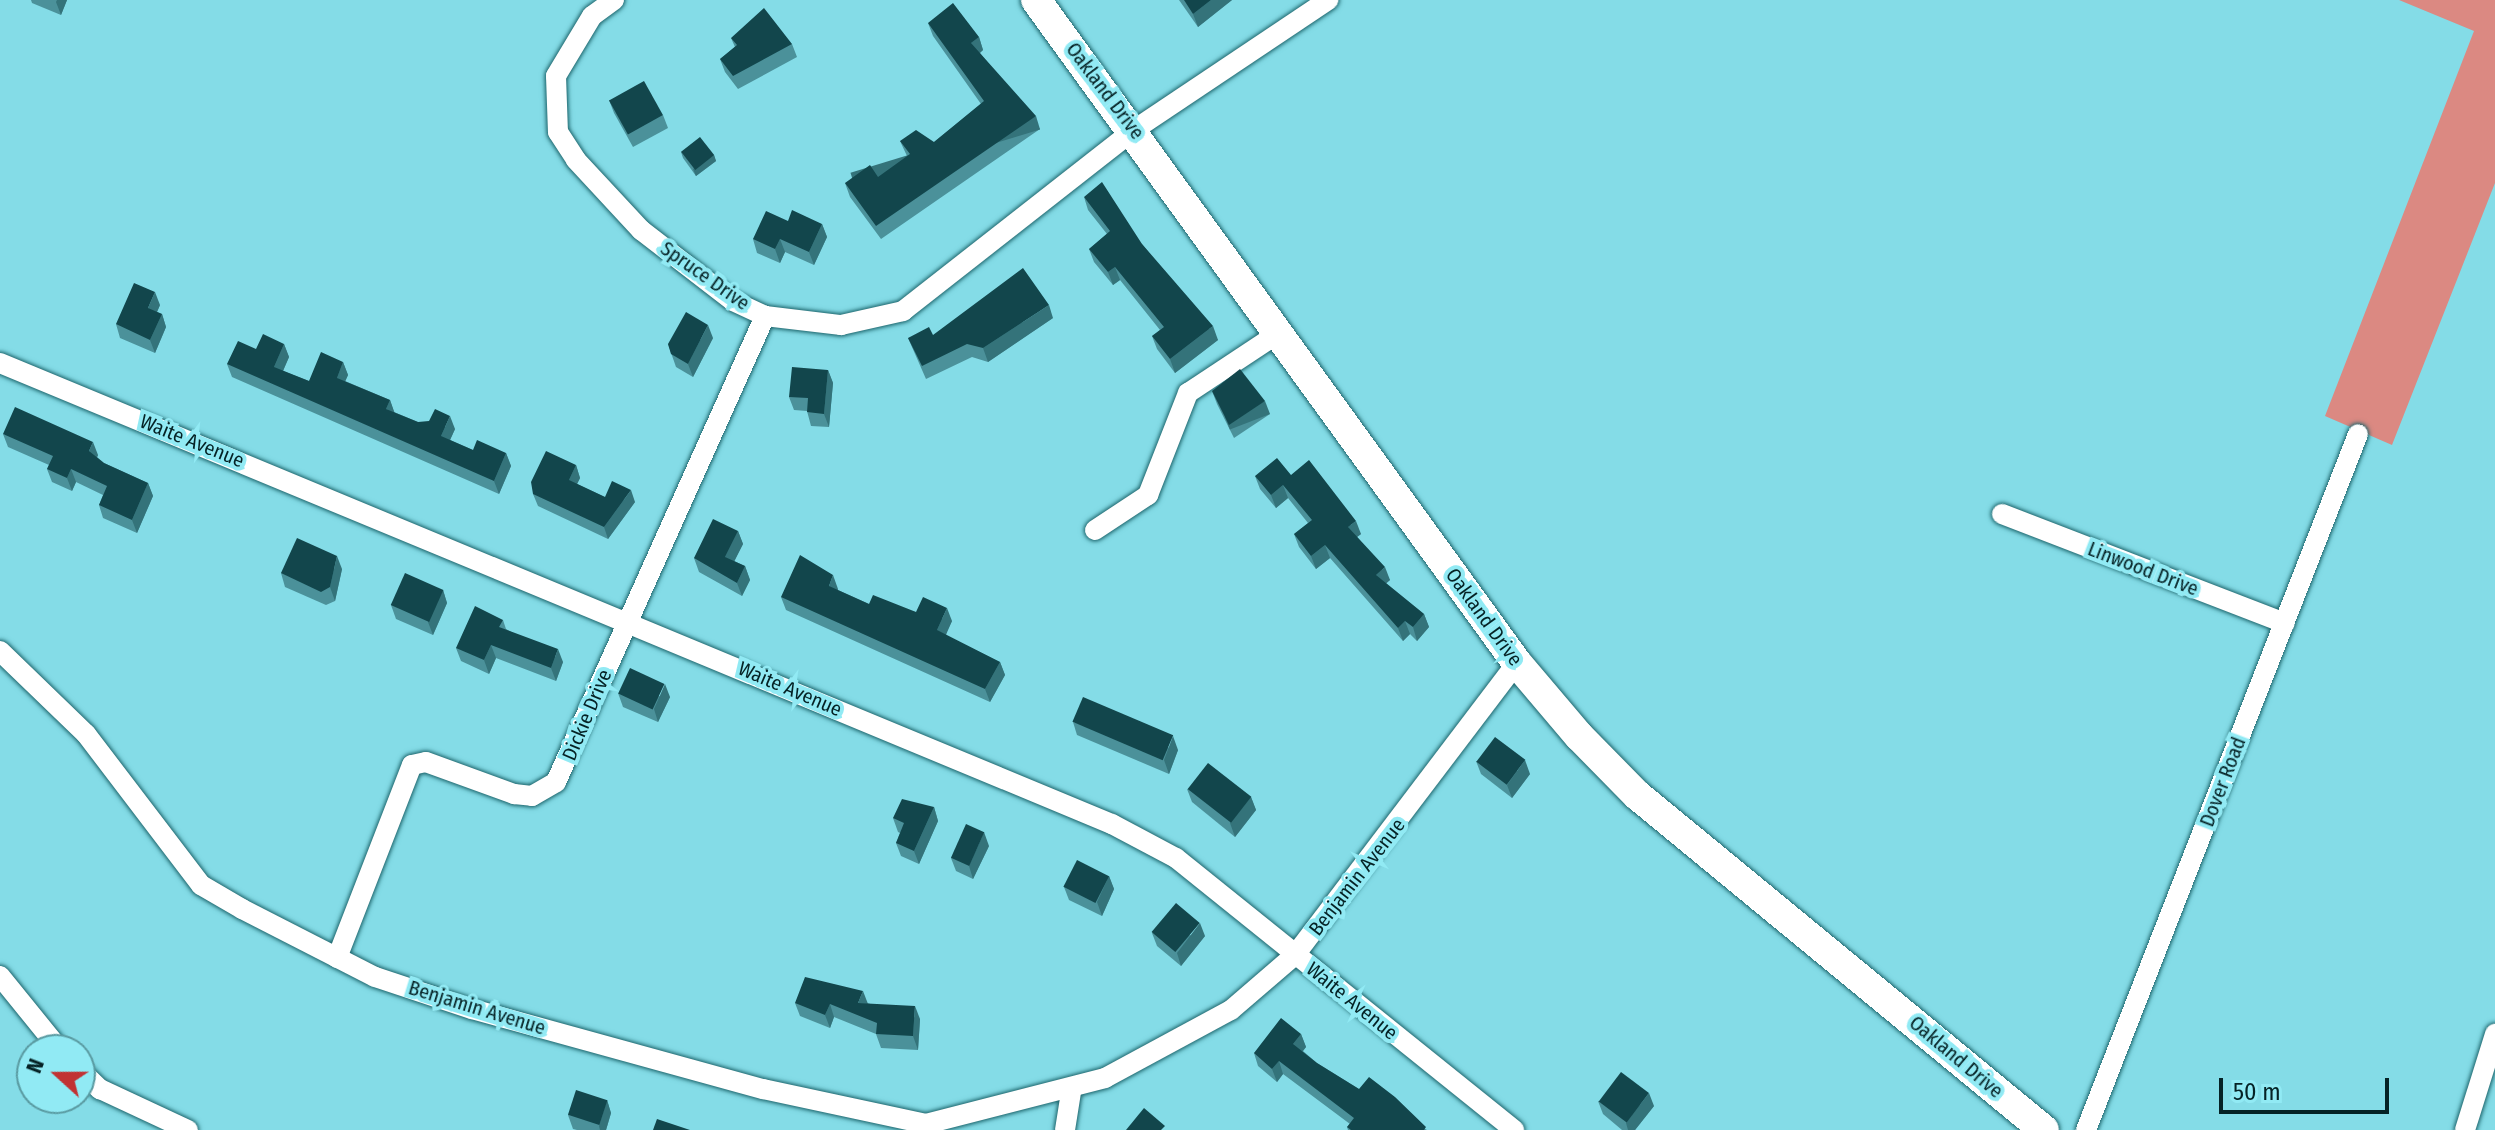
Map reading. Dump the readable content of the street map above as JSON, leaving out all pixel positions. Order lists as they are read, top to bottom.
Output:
{
  "streets": {
    "main road": ["Oakland Drive"],
    "street": [
      "Spruce Drive",
      "Waite Avenue",
      "Linwood Drive",
      "Dickie Drive",
      "Dover Road",
      "Benjamin Avenue"
    ]
  },
  "crossings": [
    ["Oakland Drive", "Spruce Drive"],
    ["Oakland Drive", "Benjamin Avenue"],
    ["Spruce Drive", "Dickie Drive"],
    ["Waite Avenue", "Dickie Drive"],
    ["Waite Avenue", "Benjamin Avenue"],
    ["Linwood Drive", "Dover Road"],
    ["Dickie Drive", "Benjamin Avenue"]
  ],
  "scale_bar": "50 m",
  "north": "left"
}
